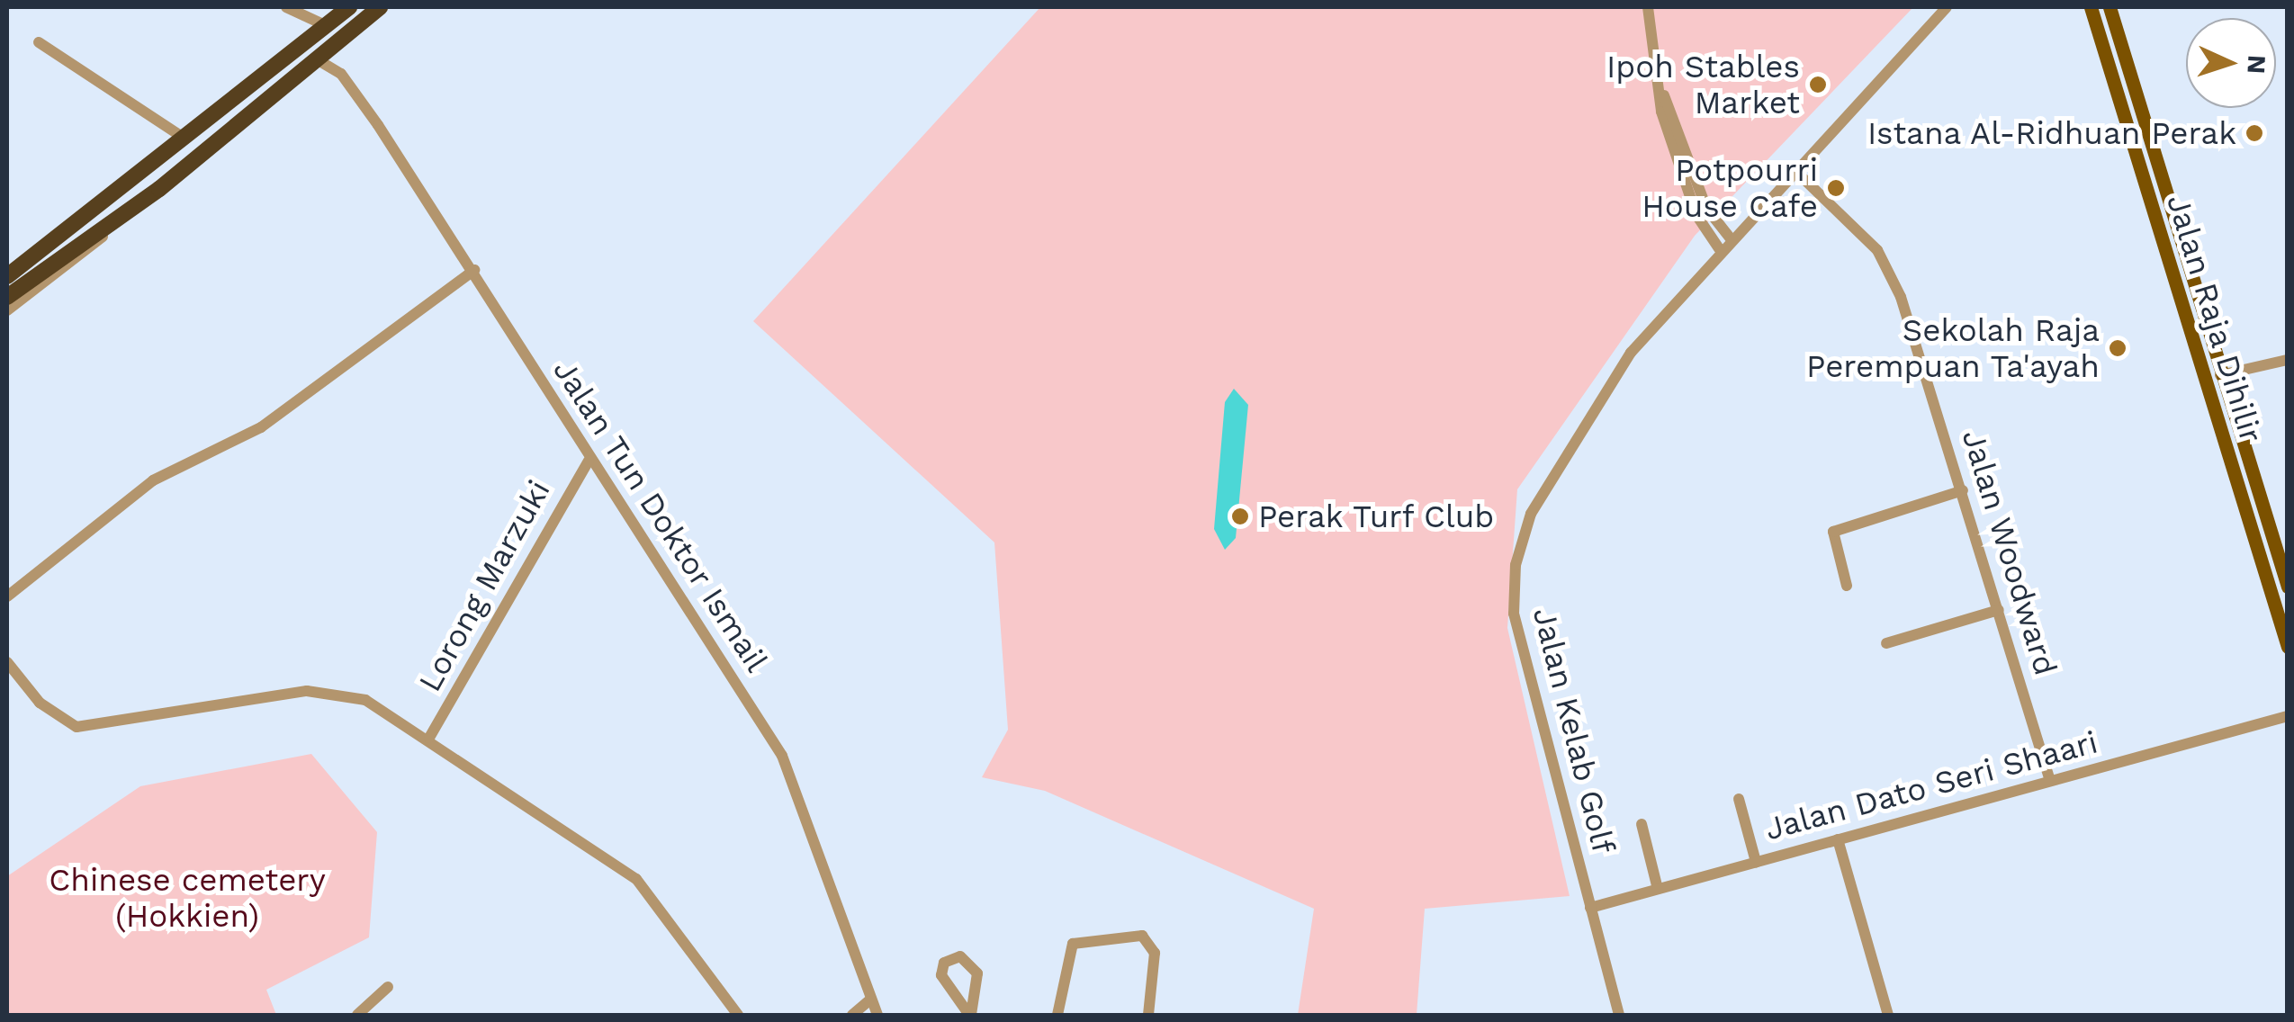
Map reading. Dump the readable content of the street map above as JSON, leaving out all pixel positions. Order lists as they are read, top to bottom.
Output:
{
  "streets": {
    "main road": ["Jalan Raja Dihilir"],
    "street": [
      "Jalan Tun Doktor Ismail",
      "Jalan Woodward",
      "Lorong Marzuki",
      "Jalan Kelab Golf",
      "Jalan Dato Seri Shaari"
    ]
  },
  "crossings": [
    ["Jalan Tun Doktor Ismail", "Lorong Marzuki"],
    ["Jalan Woodward", "Jalan Kelab Golf"],
    ["Jalan Woodward", "Jalan Dato Seri Shaari"],
    ["Jalan Kelab Golf", "Jalan Dato Seri Shaari"]
  ],
  "parks": ["Chinese cemetery (Hokkien)"],
  "places": [
    "Ipoh Stables Market",
    "Istana Al-Ridhuan Perak",
    "Potpourri House Cafe",
    "Sekolah Raja Perempuan Ta'ayah",
    "Perak Turf Club"
  ],
  "north": "right"
}
